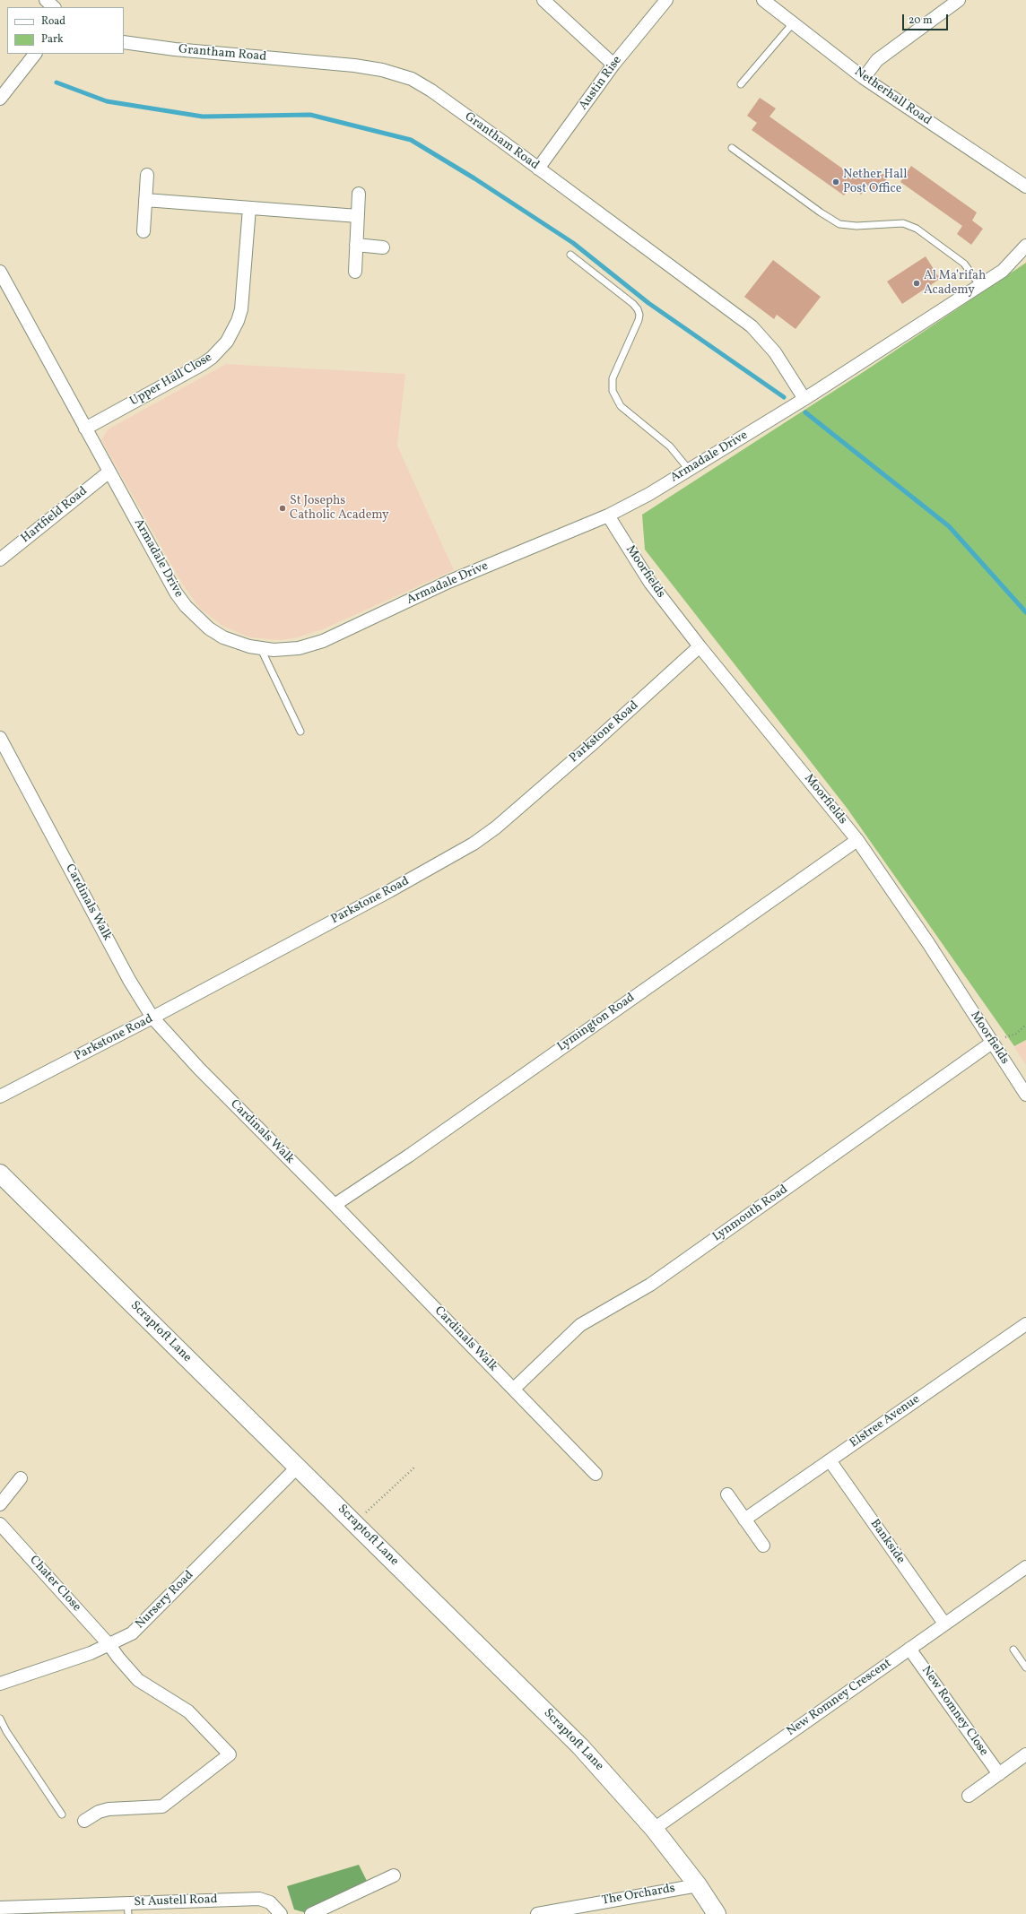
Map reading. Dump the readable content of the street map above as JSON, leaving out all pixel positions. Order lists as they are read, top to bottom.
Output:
{
  "streets": {
    "street": [
      "Grantham Road",
      "Austin Rise",
      "Netherhall Road",
      "Upper Hall Close",
      "Armadale Drive",
      "Hartfield Road",
      "Moorfields",
      "Parkstone Road",
      "Cardinals Walk",
      "Lymington Road",
      "Lynmouth Road",
      "Scraptoft Lane",
      "Elstree Avenue",
      "Bankside",
      "Chater Close",
      "Nursery Road",
      "New Romney Crescent",
      "New Romney Close",
      "The Orchards",
      "St Austell Road"
    ]
  },
  "crossings": [
    ["Grantham Road", "Austin Rise"],
    ["Grantham Road", "Armadale Drive"],
    ["Upper Hall Close", "Armadale Drive"],
    ["Armadale Drive", "Hartfield Road"],
    ["Armadale Drive", "Moorfields"],
    ["Moorfields", "Parkstone Road"],
    ["Moorfields", "Lymington Road"],
    ["Moorfields", "Lynmouth Road"],
    ["Parkstone Road", "Cardinals Walk"],
    ["Cardinals Walk", "Lymington Road"],
    ["Cardinals Walk", "Lynmouth Road"],
    ["Scraptoft Lane", "Nursery Road"],
    ["Scraptoft Lane", "New Romney Crescent"],
    ["Scraptoft Lane", "The Orchards"],
    ["Elstree Avenue", "Bankside"],
    ["Bankside", "New Romney Crescent"],
    ["Chater Close", "Nursery Road"],
    ["New Romney Crescent", "New Romney Close"]
  ],
  "places": ["Nether Hall Post Office", "Al Ma’rifah Academy", "St Josephs Catholic Academy"],
  "legend": ["Road", "Park"],
  "scale_bar": "20 m"
}
